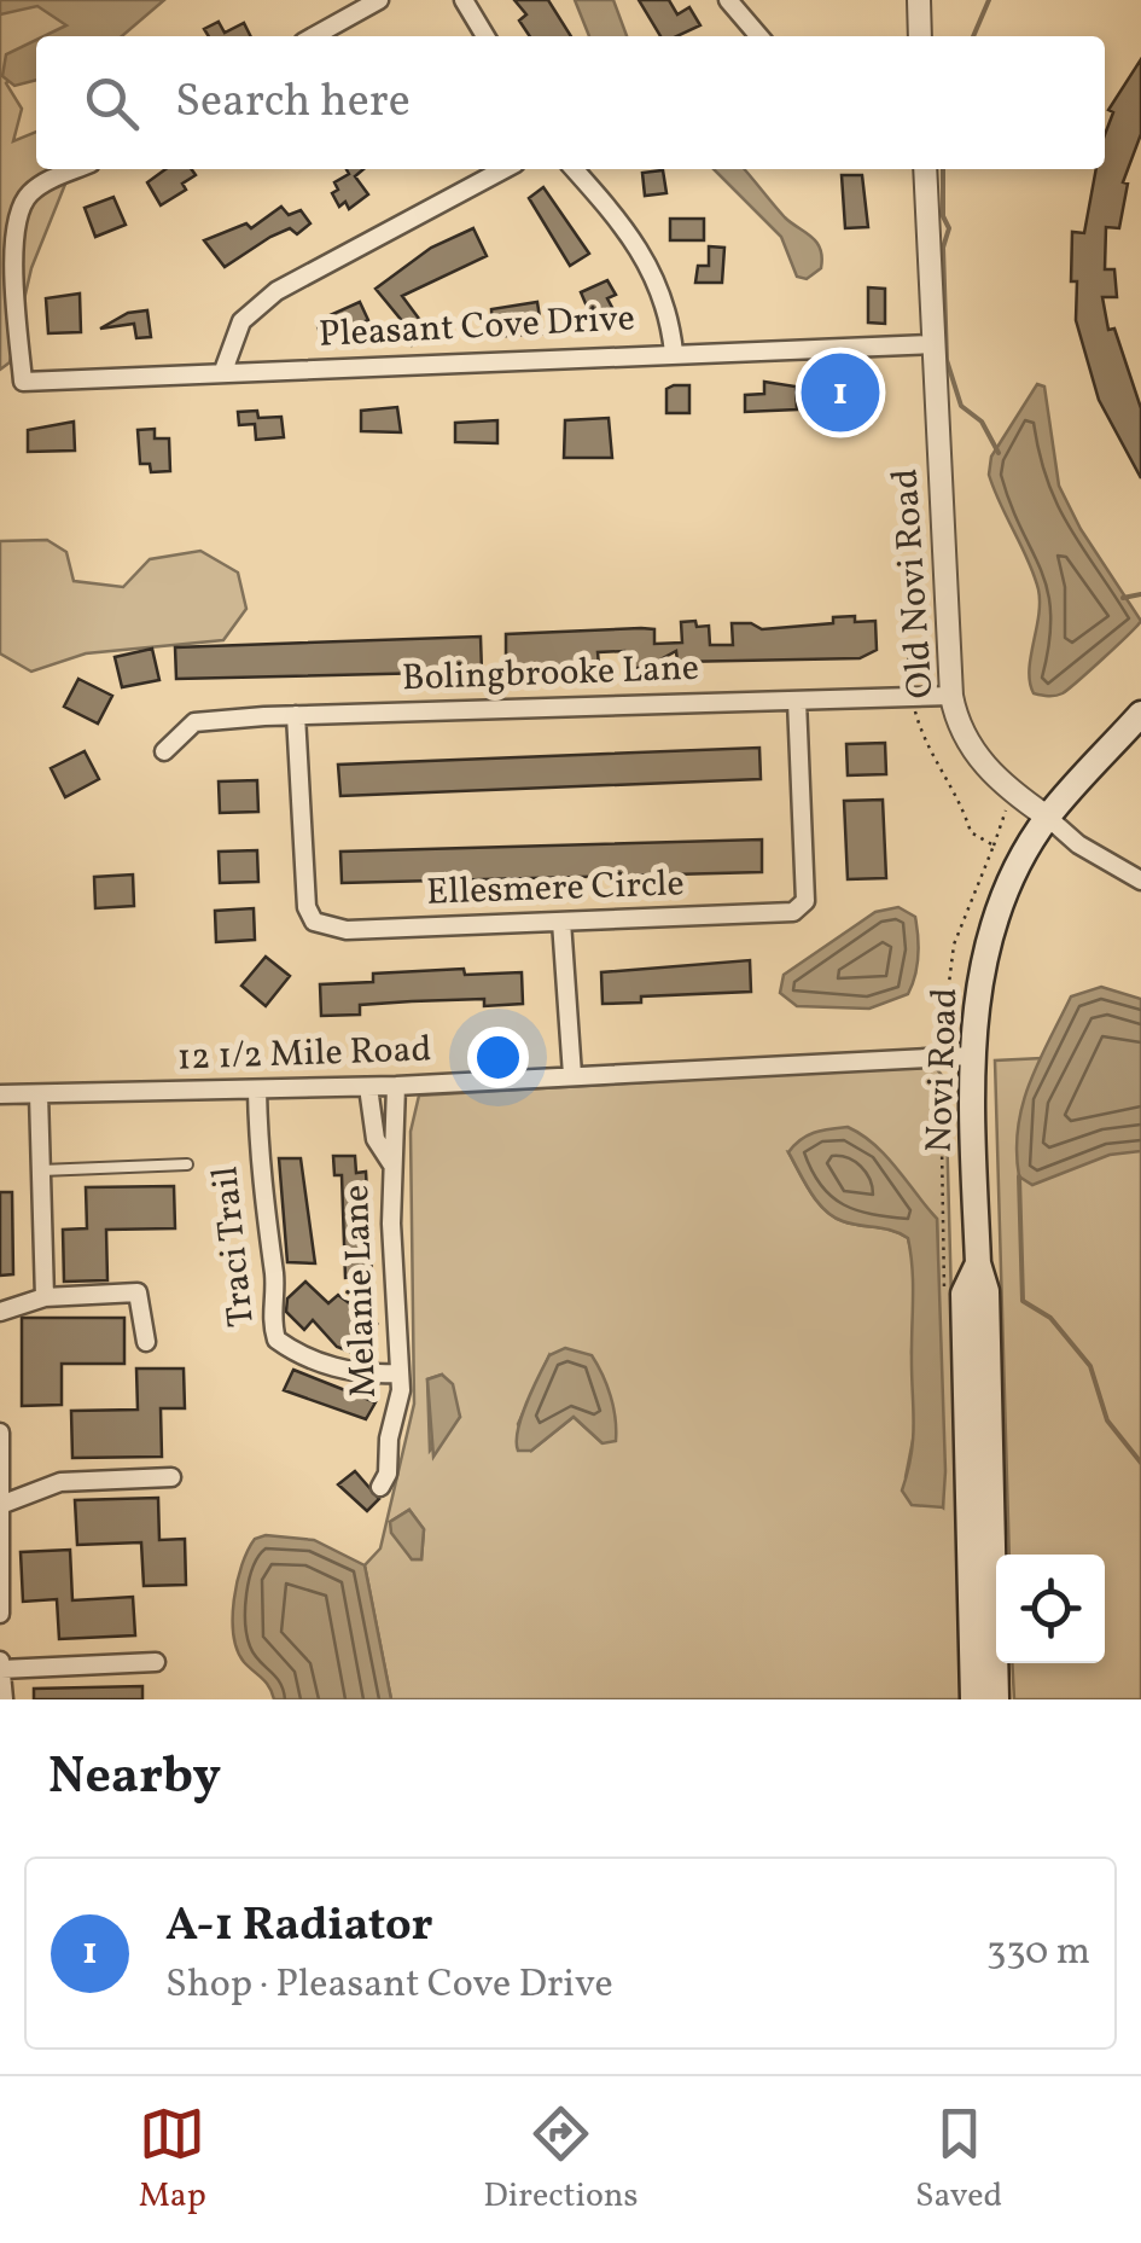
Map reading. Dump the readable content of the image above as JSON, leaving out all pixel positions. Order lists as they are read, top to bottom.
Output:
{
  "streets": {
    "main road": ["Novi Road"],
    "street": [
      "Pleasant Cove Drive",
      "Old Novi Road",
      "Bolingbrooke Lane",
      "Ellesmere Circle",
      "12 1/2 Mile Road",
      "Traci Trail",
      "Melanie Lane"
    ]
  },
  "crossings": [
    ["Pleasant Cove Drive", "Old Novi Road"],
    ["Old Novi Road", "Bolingbrooke Lane"],
    ["Old Novi Road", "Novi Road"],
    ["Bolingbrooke Lane", "Ellesmere Circle"],
    ["12 1/2 Mile Road", "Novi Road"],
    ["12 1/2 Mile Road", "Traci Trail"],
    ["12 1/2 Mile Road", "Melanie Lane"],
    ["Traci Trail", "Melanie Lane"]
  ],
  "page": {
    "search": "Search here",
    "pins": "1",
    "heading": "Nearby",
    "list": [
      {
        "mark": "1",
        "name": "A-1 Radiator",
        "note": "Shop · Pleasant Cove Drive",
        "value": "330 m"
      }
    ],
    "nav": ["Map", "Directions", "Saved"]
  }
}
